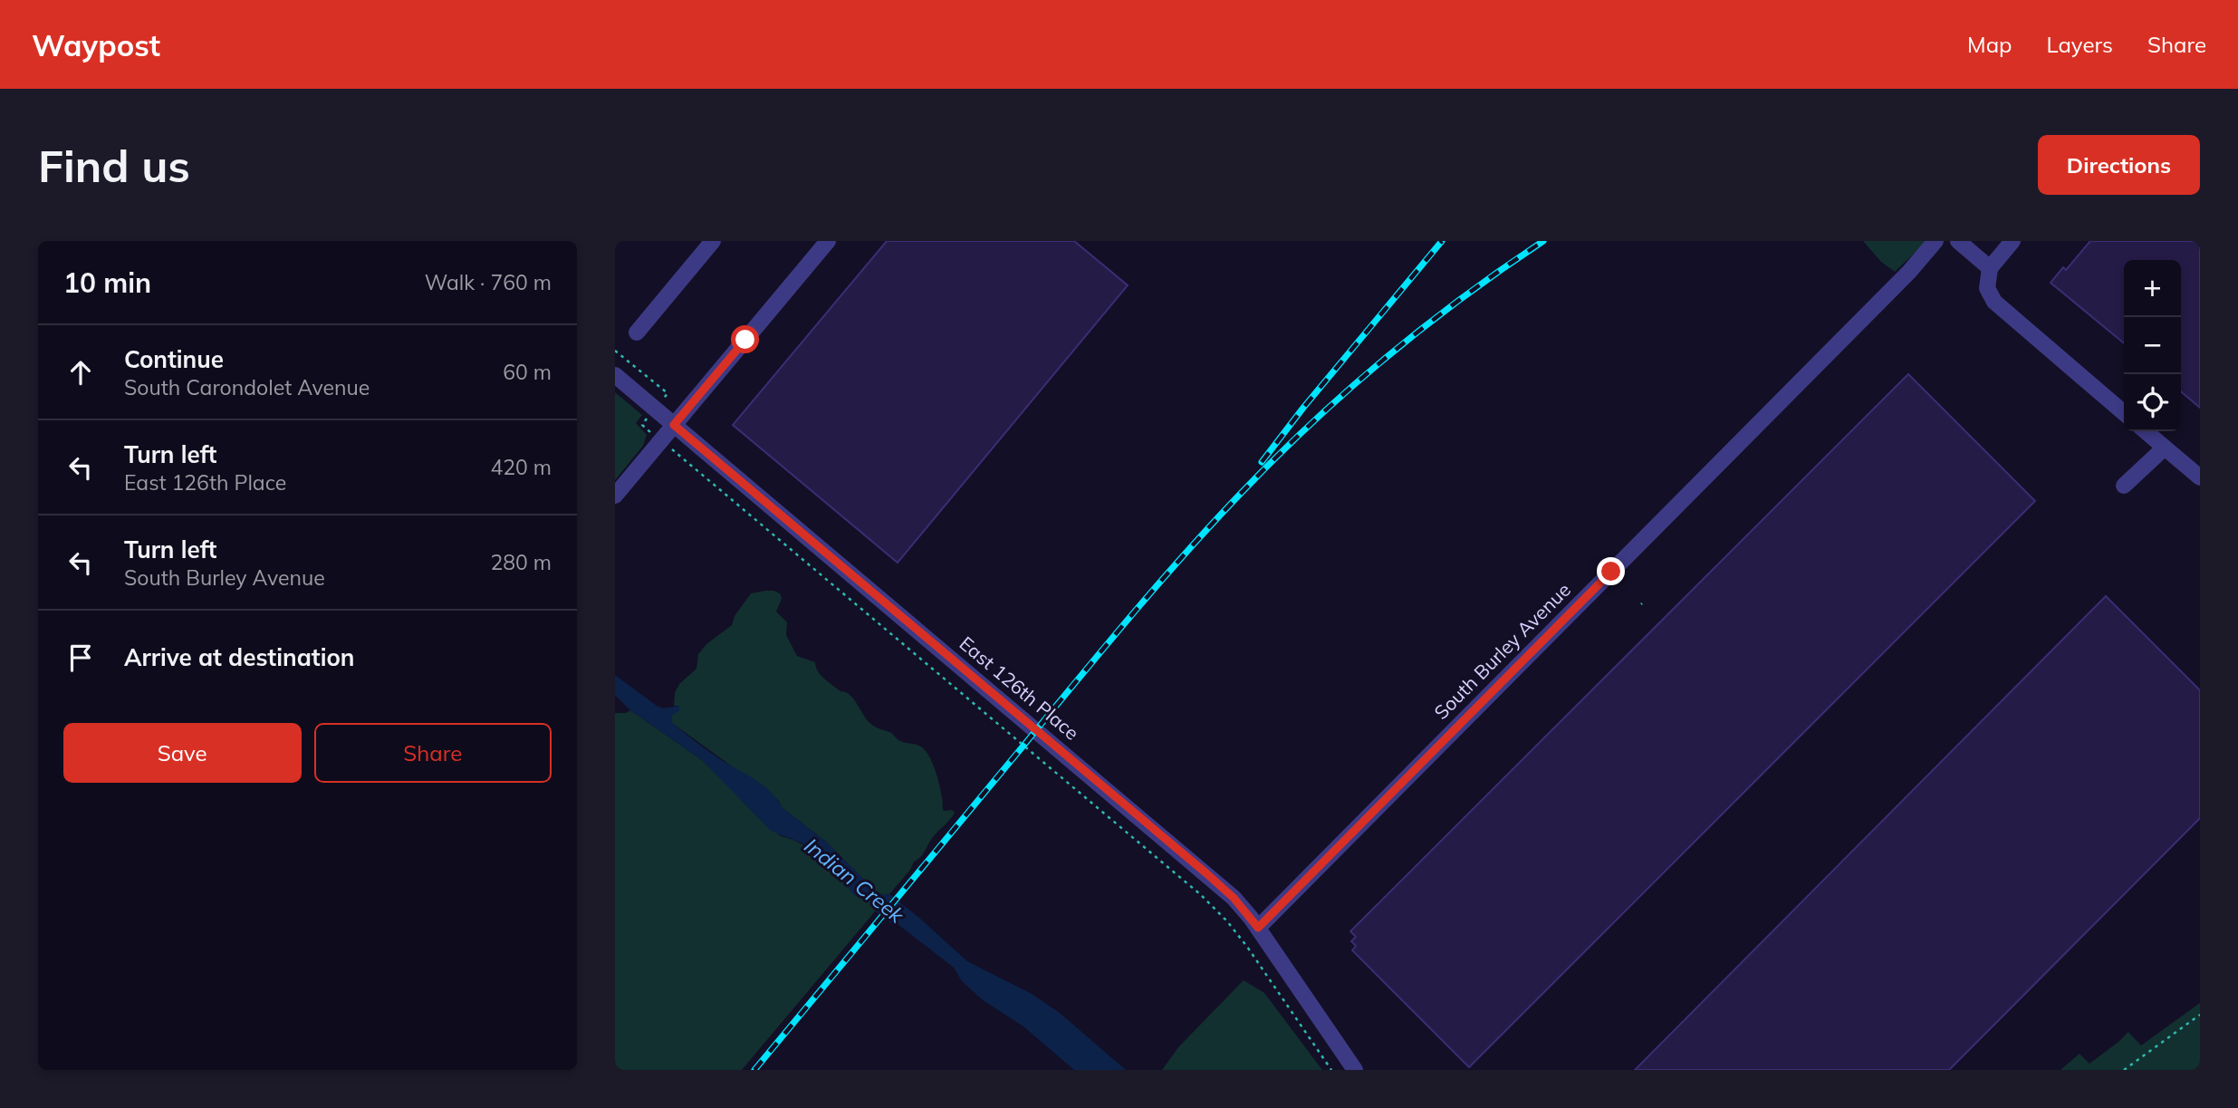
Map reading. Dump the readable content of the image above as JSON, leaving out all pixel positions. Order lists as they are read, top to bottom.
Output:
{
  "streets": {
    "street": ["South Burley Avenue", "East 126th Place"]
  },
  "crossings": [
    ["South Burley Avenue", "East 126th Place"]
  ],
  "water": ["Indian Creek"],
  "page": {
    "header": "Waypost",
    "nav": ["Map", "Layers", "Share"],
    "buttons": [
      "Directions",
      ["Save", "Share"]
    ],
    "title": "Find us",
    "heading": ["10 min", "Walk · 760 m"],
    "map_buttons": ["+", "−"],
    "list": [
      ["Continue", "South Carondolet Avenue", "60 m"],
      ["Turn left", "East 126th Place", "420 m"],
      ["Turn left", "South Burley Avenue", "280 m"],
      "Arrive at destination"
    ]
  }
}
